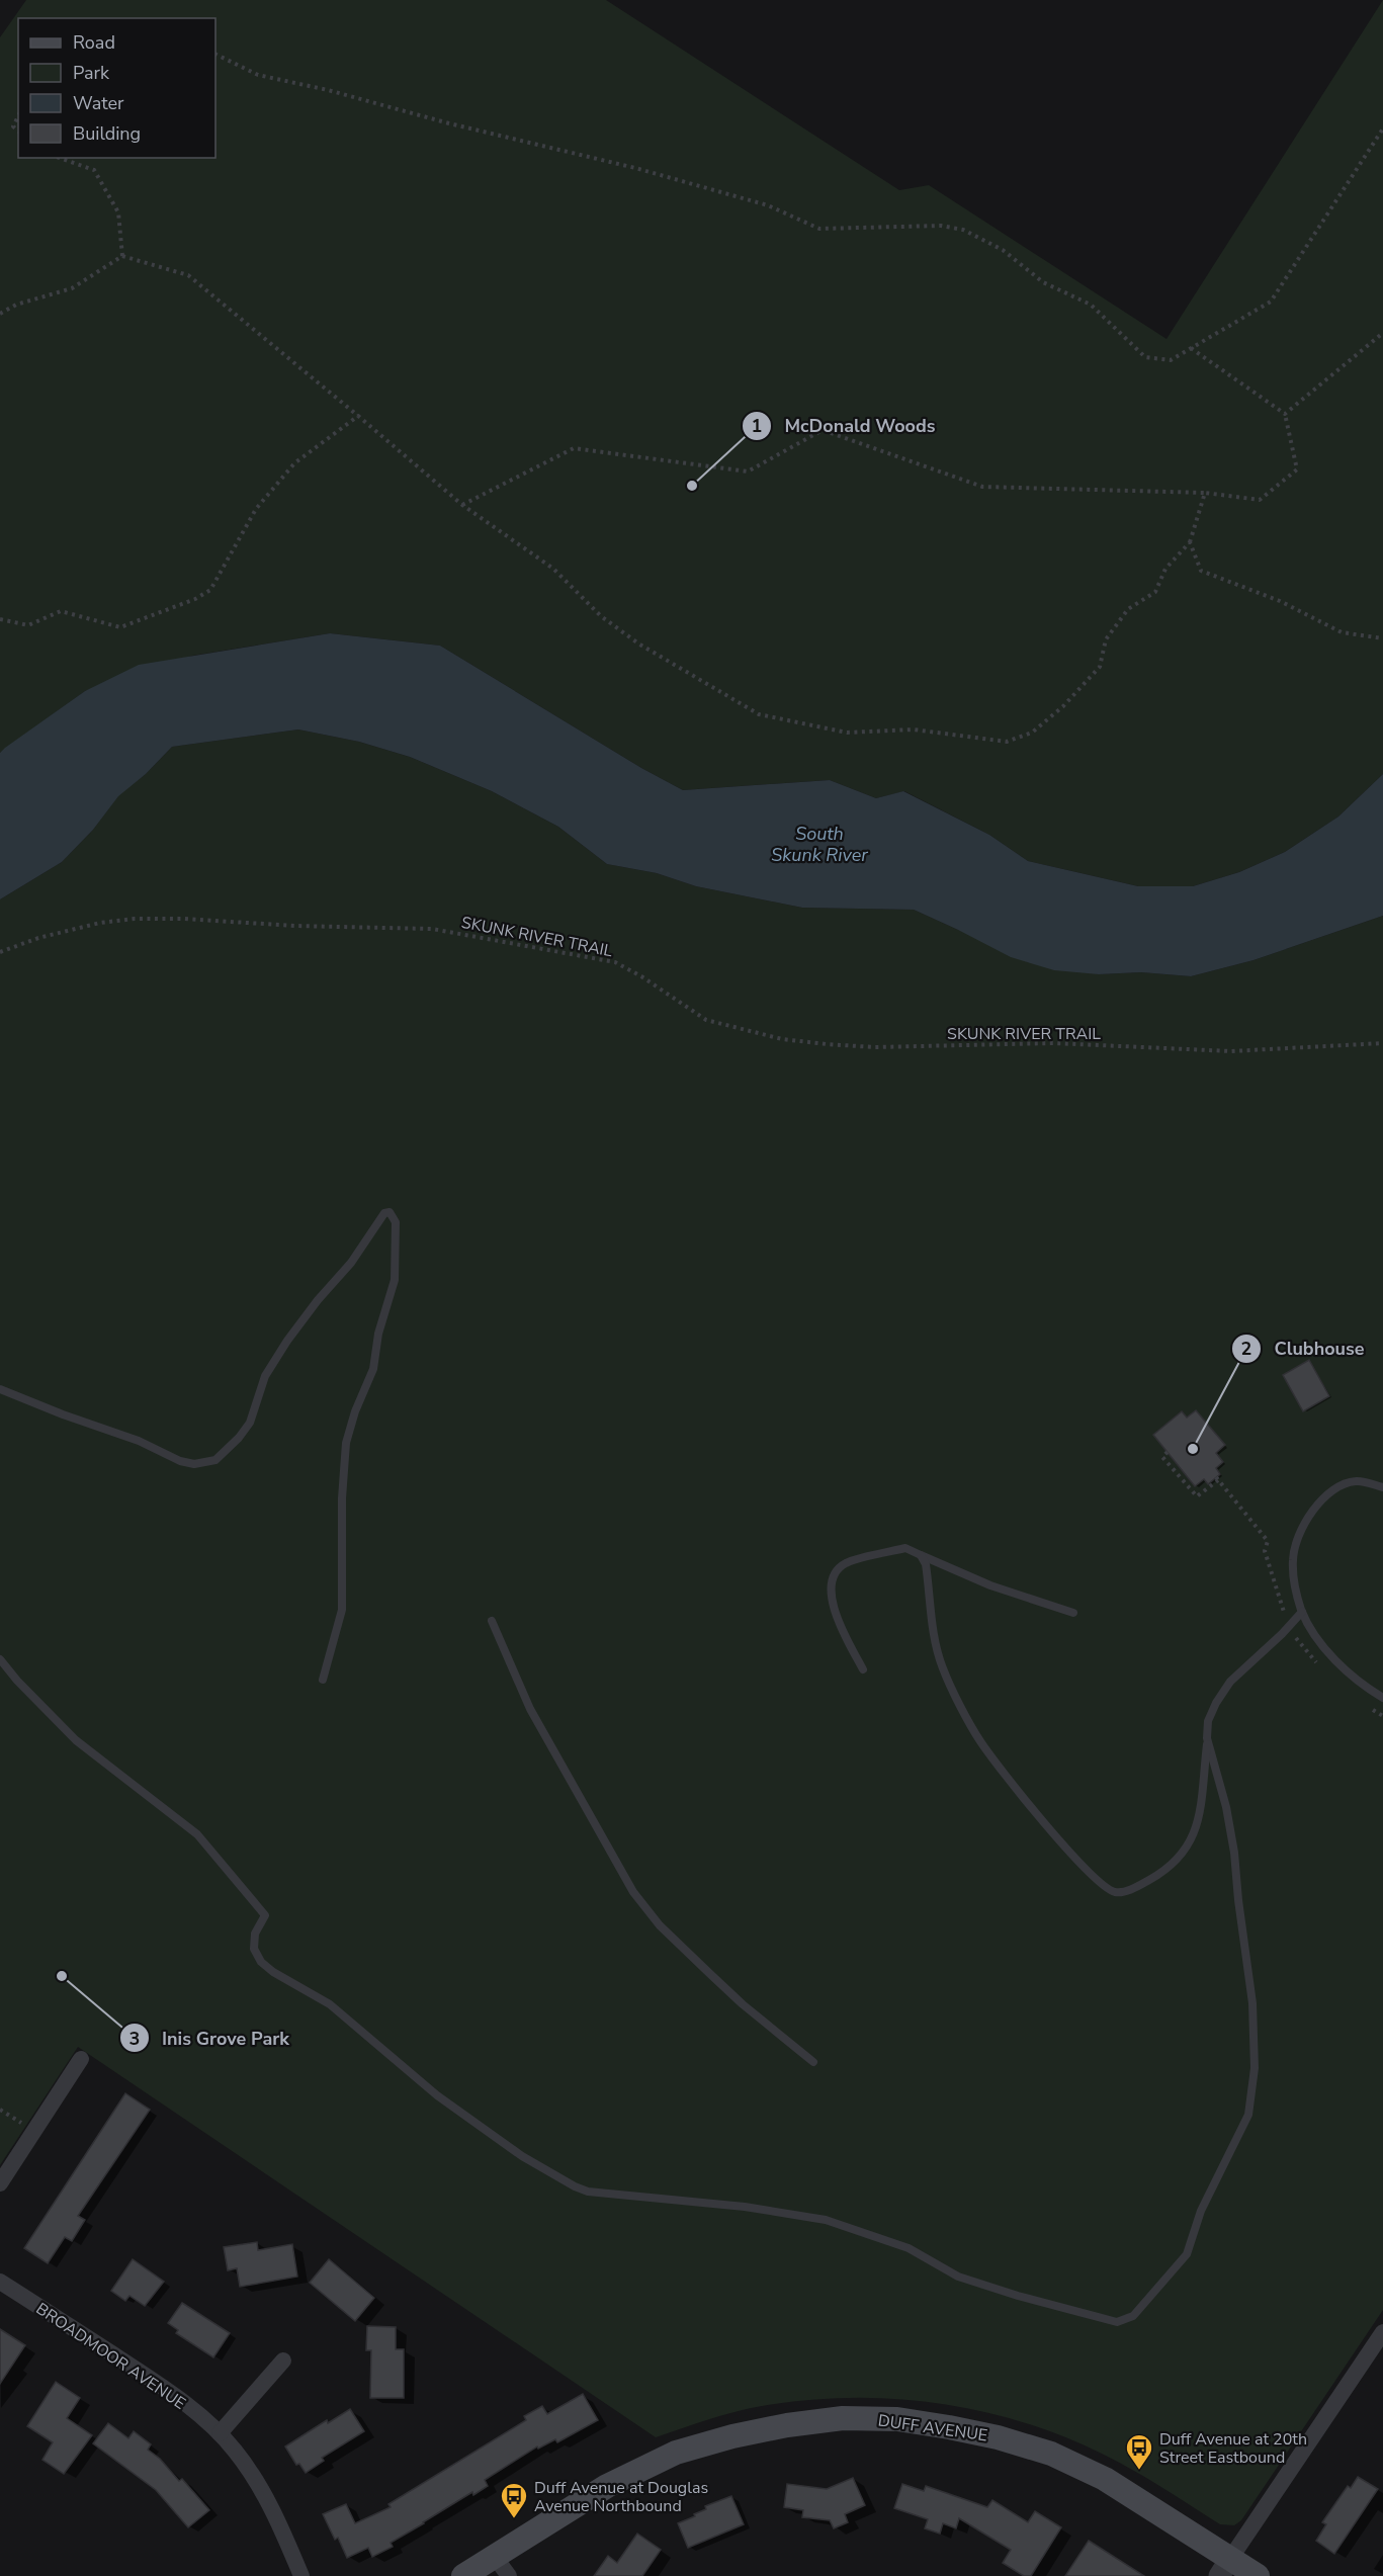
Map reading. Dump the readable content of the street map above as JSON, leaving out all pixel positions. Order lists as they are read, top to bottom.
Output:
{
  "streets": {
    "main road": ["DUFF AVENUE"],
    "street": ["BROADMOOR AVENUE"],
    "path": ["SKUNK RIVER TRAIL"]
  },
  "water": ["South Skunk River"],
  "places": {
    "other": ["McDonald Woods", "Clubhouse", "Inis Grove Park"],
    "bus stop": ["Duff Avenue at 20th Street Eastbound", "Duff Avenue at Douglas Avenue Northbound"]
  },
  "legend": [
    "Road",
    "Park",
    "Water",
    "Building"
  ]
}
